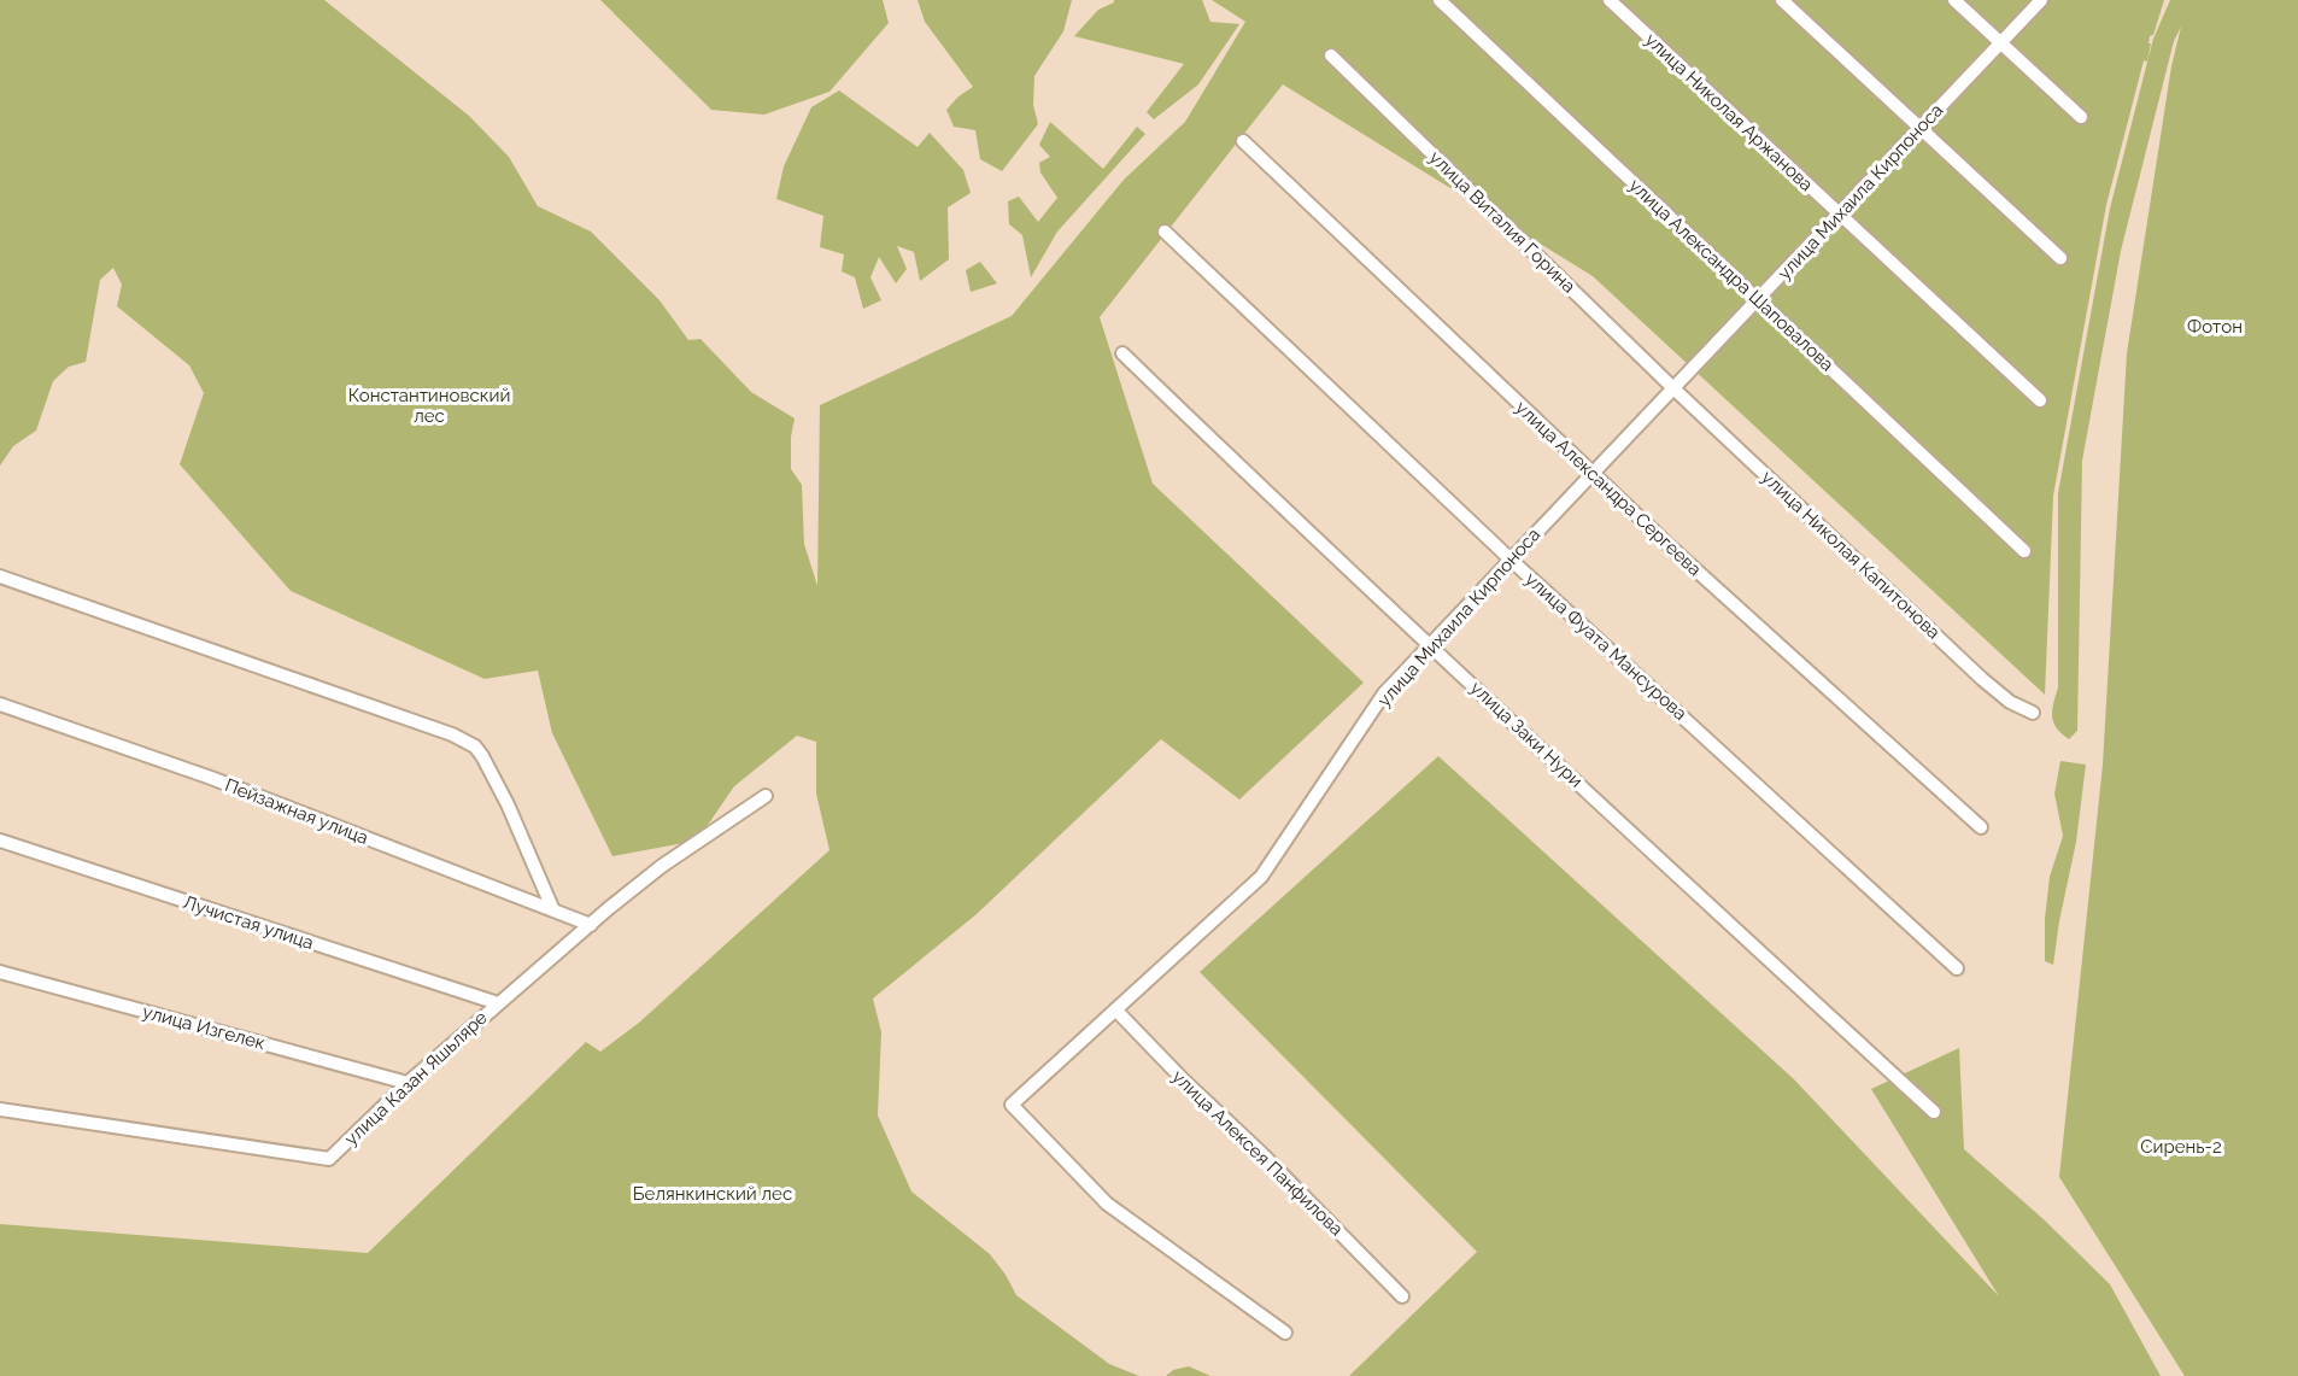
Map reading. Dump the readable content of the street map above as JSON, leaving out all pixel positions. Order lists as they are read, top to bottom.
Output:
{
  "streets": {
    "street": [
      "улица Николая Аржанова",
      "улица Михаила Кирпоноса",
      "улица Виталия Горина",
      "улица Александра Шаповалова",
      "улица Александра Сергеева",
      "улица Николая Капитонова",
      "улица Фуата Мансурова",
      "улица Заки Нури",
      "Пейзажная улица",
      "Лучистая улица",
      "улица Изгелек",
      "улица Казан Яшьляре",
      "улица Алексея Панфилова"
    ]
  },
  "crossings": [
    ["улица Николая Аржанова", "улица Михаила Кирпоноса"],
    ["улица Михаила Кирпоноса", "улица Виталия Горина"],
    ["улица Михаила Кирпоноса", "улица Александра Шаповалова"],
    ["улица Михаила Кирпоноса", "улица Александра Сергеева"],
    ["улица Михаила Кирпоноса", "улица Николая Капитонова"],
    ["улица Михаила Кирпоноса", "улица Фуата Мансурова"],
    ["улица Михаила Кирпоноса", "улица Заки Нури"],
    ["улица Михаила Кирпоноса", "улица Алексея Панфилова"],
    ["улица Виталия Горина", "улица Николая Капитонова"],
    ["Пейзажная улица", "улица Казан Яшьляре"],
    ["Лучистая улица", "улица Казан Яшьляре"],
    ["улица Изгелек", "улица Казан Яшьляре"]
  ],
  "parks": [
    "Фотон",
    "Константиновский лес",
    "Сирень-2",
    "Белянкинский лес"
  ]
}
